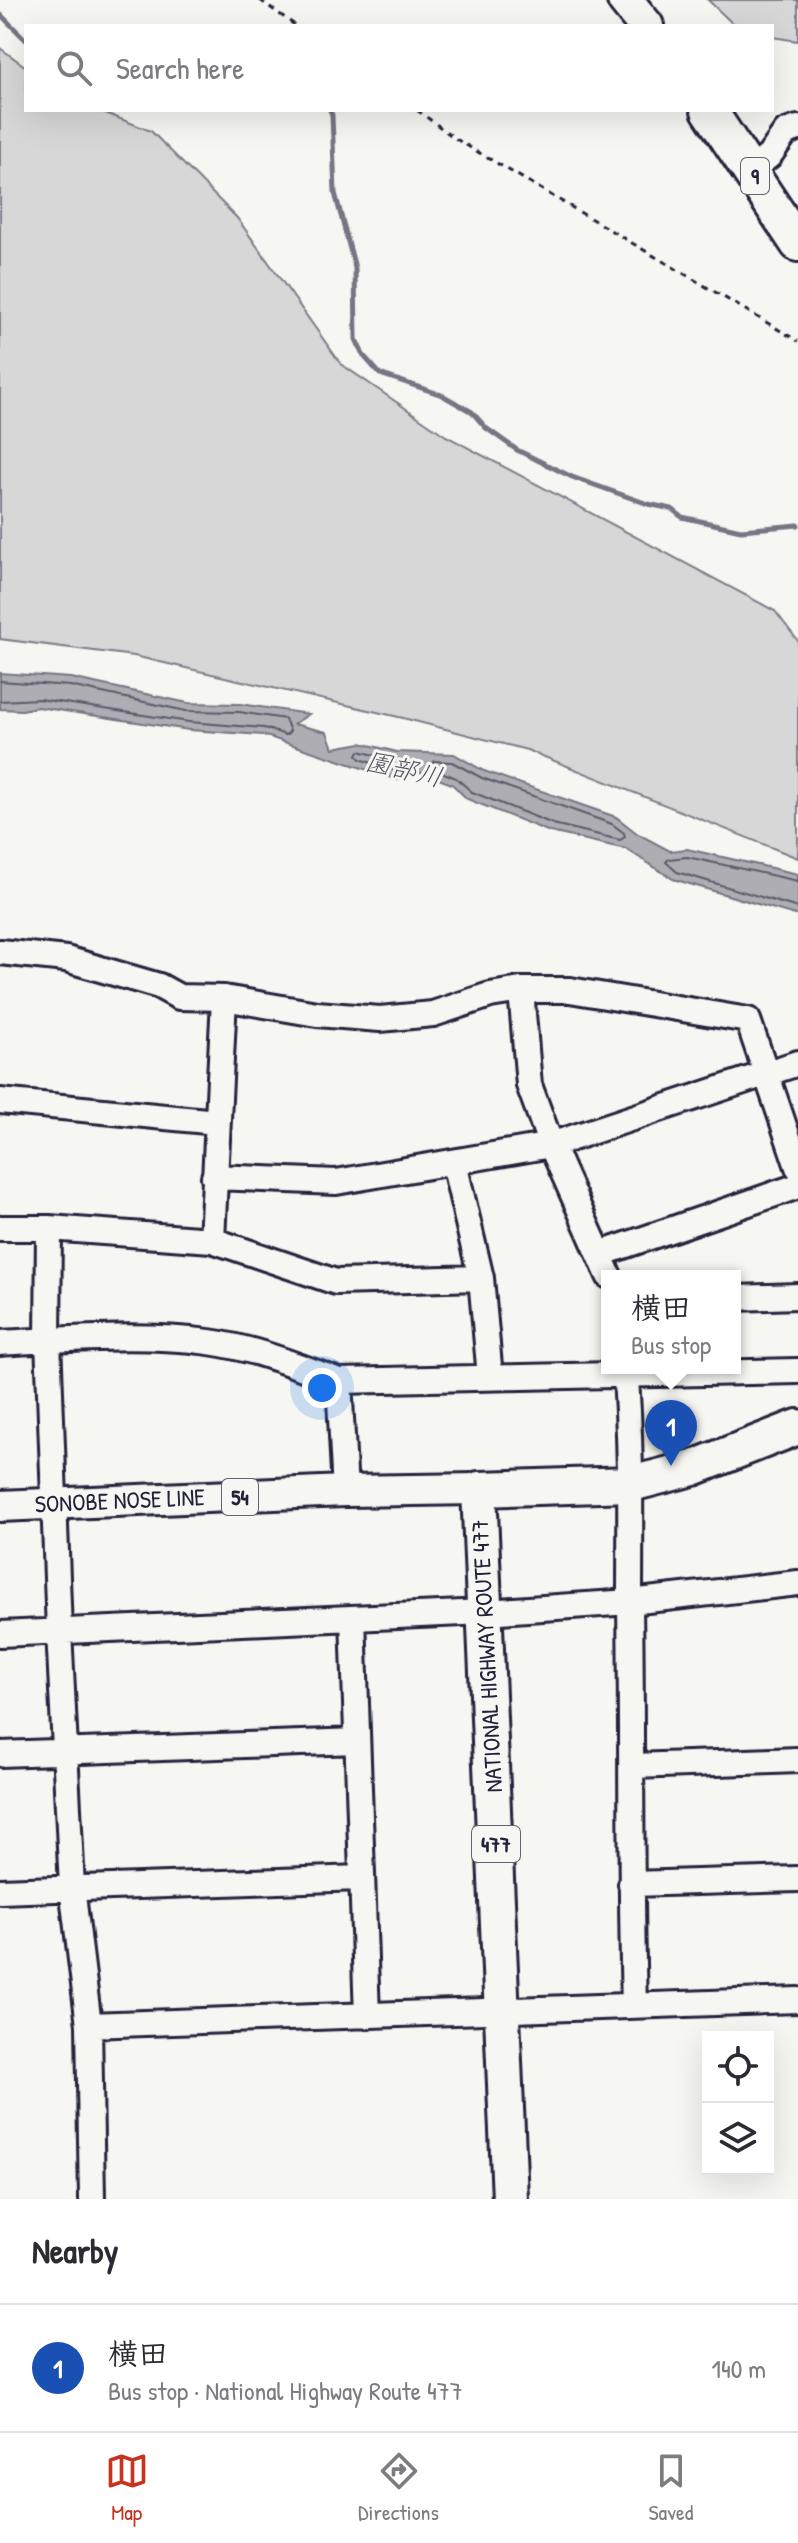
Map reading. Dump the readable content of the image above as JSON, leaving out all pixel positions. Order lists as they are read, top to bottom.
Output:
{
  "streets": {
    "highway": ["9", "NATIONAL HIGHWAY ROUTE 477", "477"],
    "main road": ["54", "SONOBE NOSE LINE"]
  },
  "crossings": [
    ["SONOBE NOSE LINE", "NATIONAL HIGHWAY ROUTE 477"]
  ],
  "water": ["園部川"],
  "page": {
    "search": "Search here",
    "popup": ["横田", "Bus stop"],
    "pins": "1",
    "heading": "Nearby",
    "list": [
      {
        "mark": "1",
        "name": "横田",
        "note": "Bus stop · National Highway Route 477",
        "value": "140 m"
      }
    ],
    "nav": ["Map", "Directions", "Saved"]
  }
}
